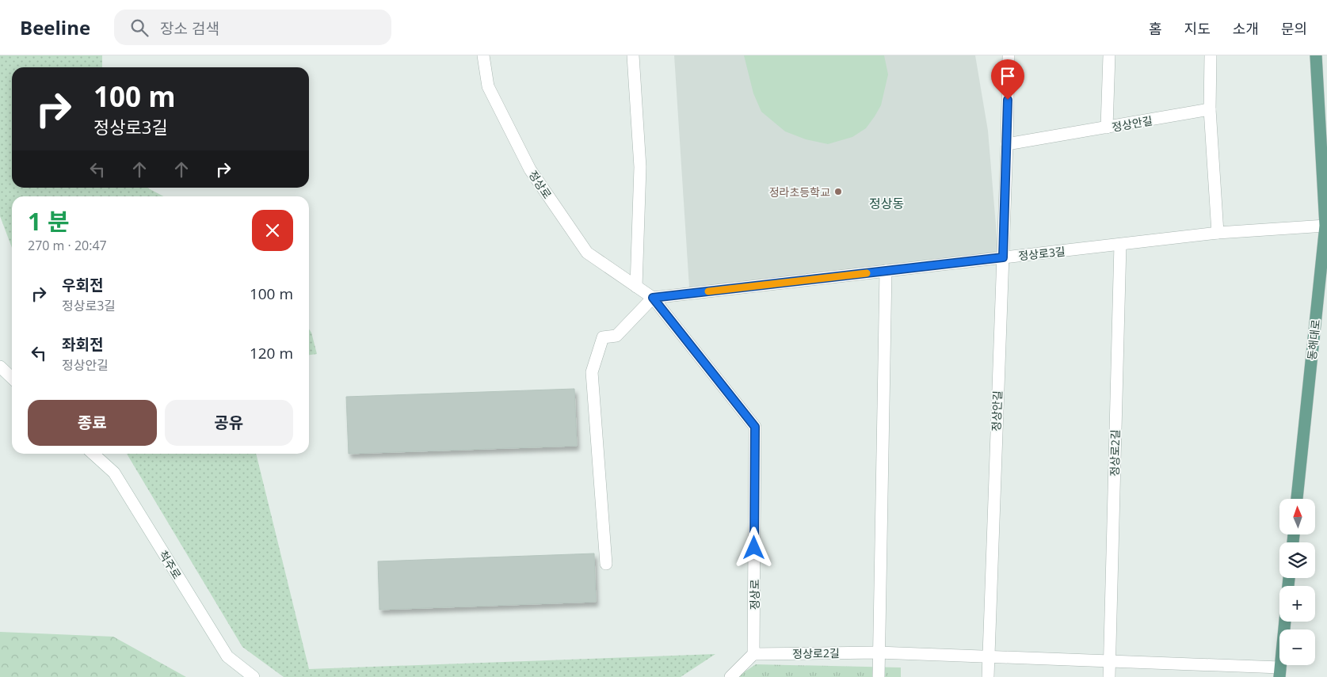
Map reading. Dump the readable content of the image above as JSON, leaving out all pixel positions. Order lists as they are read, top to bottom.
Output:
{
  "streets": {
    "main road": ["동해대로"],
    "street": [
      "정상안길",
      "정상로",
      "정상로3길",
      "정상로2길",
      "척주로"
    ]
  },
  "crossings": [
    ["정상안길", "정상로3길"],
    ["정상안길", "정상로2길"],
    ["정상로", "정상로3길"],
    ["정상로", "정상로2길"],
    ["정상로3길", "동해대로"],
    ["정상로3길", "정상로2길"]
  ],
  "districts": ["정상동"],
  "places": ["정라초등학교"],
  "north": "top",
  "page": {
    "header": "Beeline",
    "search": "장소 검색",
    "nav": [
      "홈",
      "지도",
      "소개",
      "문의"
    ],
    "turn": ["100 m", "정상로3길"],
    "heading": ["1 분", "270 m · 20:47"],
    "list": [
      {
        "name": "우회전",
        "note": "정상로3길",
        "value": "100 m"
      },
      {
        "name": "좌회전",
        "note": "정상안길",
        "value": "120 m"
      }
    ],
    "buttons": ["종료", "공유"],
    "map_buttons": ["+", "−"]
  }
}
